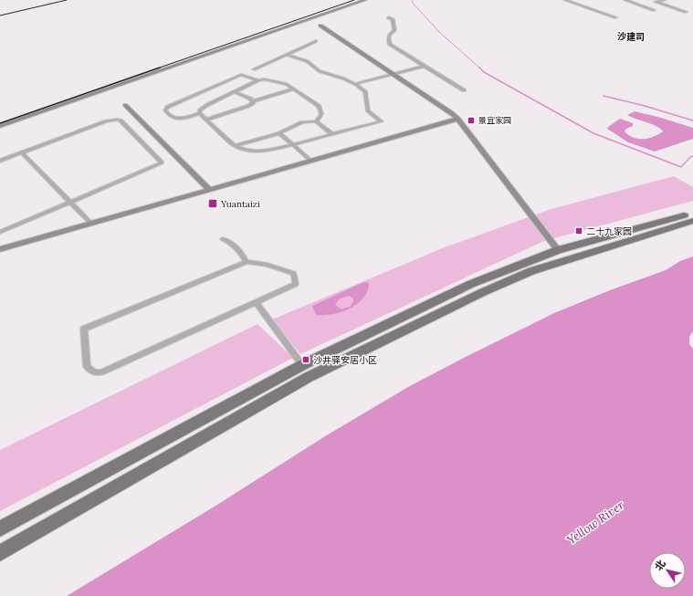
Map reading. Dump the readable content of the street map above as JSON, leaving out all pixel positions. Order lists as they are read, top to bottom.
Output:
{
  "districts": ["沙建司"],
  "water": ["Yellow River"],
  "places": {
    "transit": [
      "景宜家园",
      "Yuantaizi",
      "二十九家园",
      "沙井驿安居小区"
    ]
  },
  "north": "top left"
}
